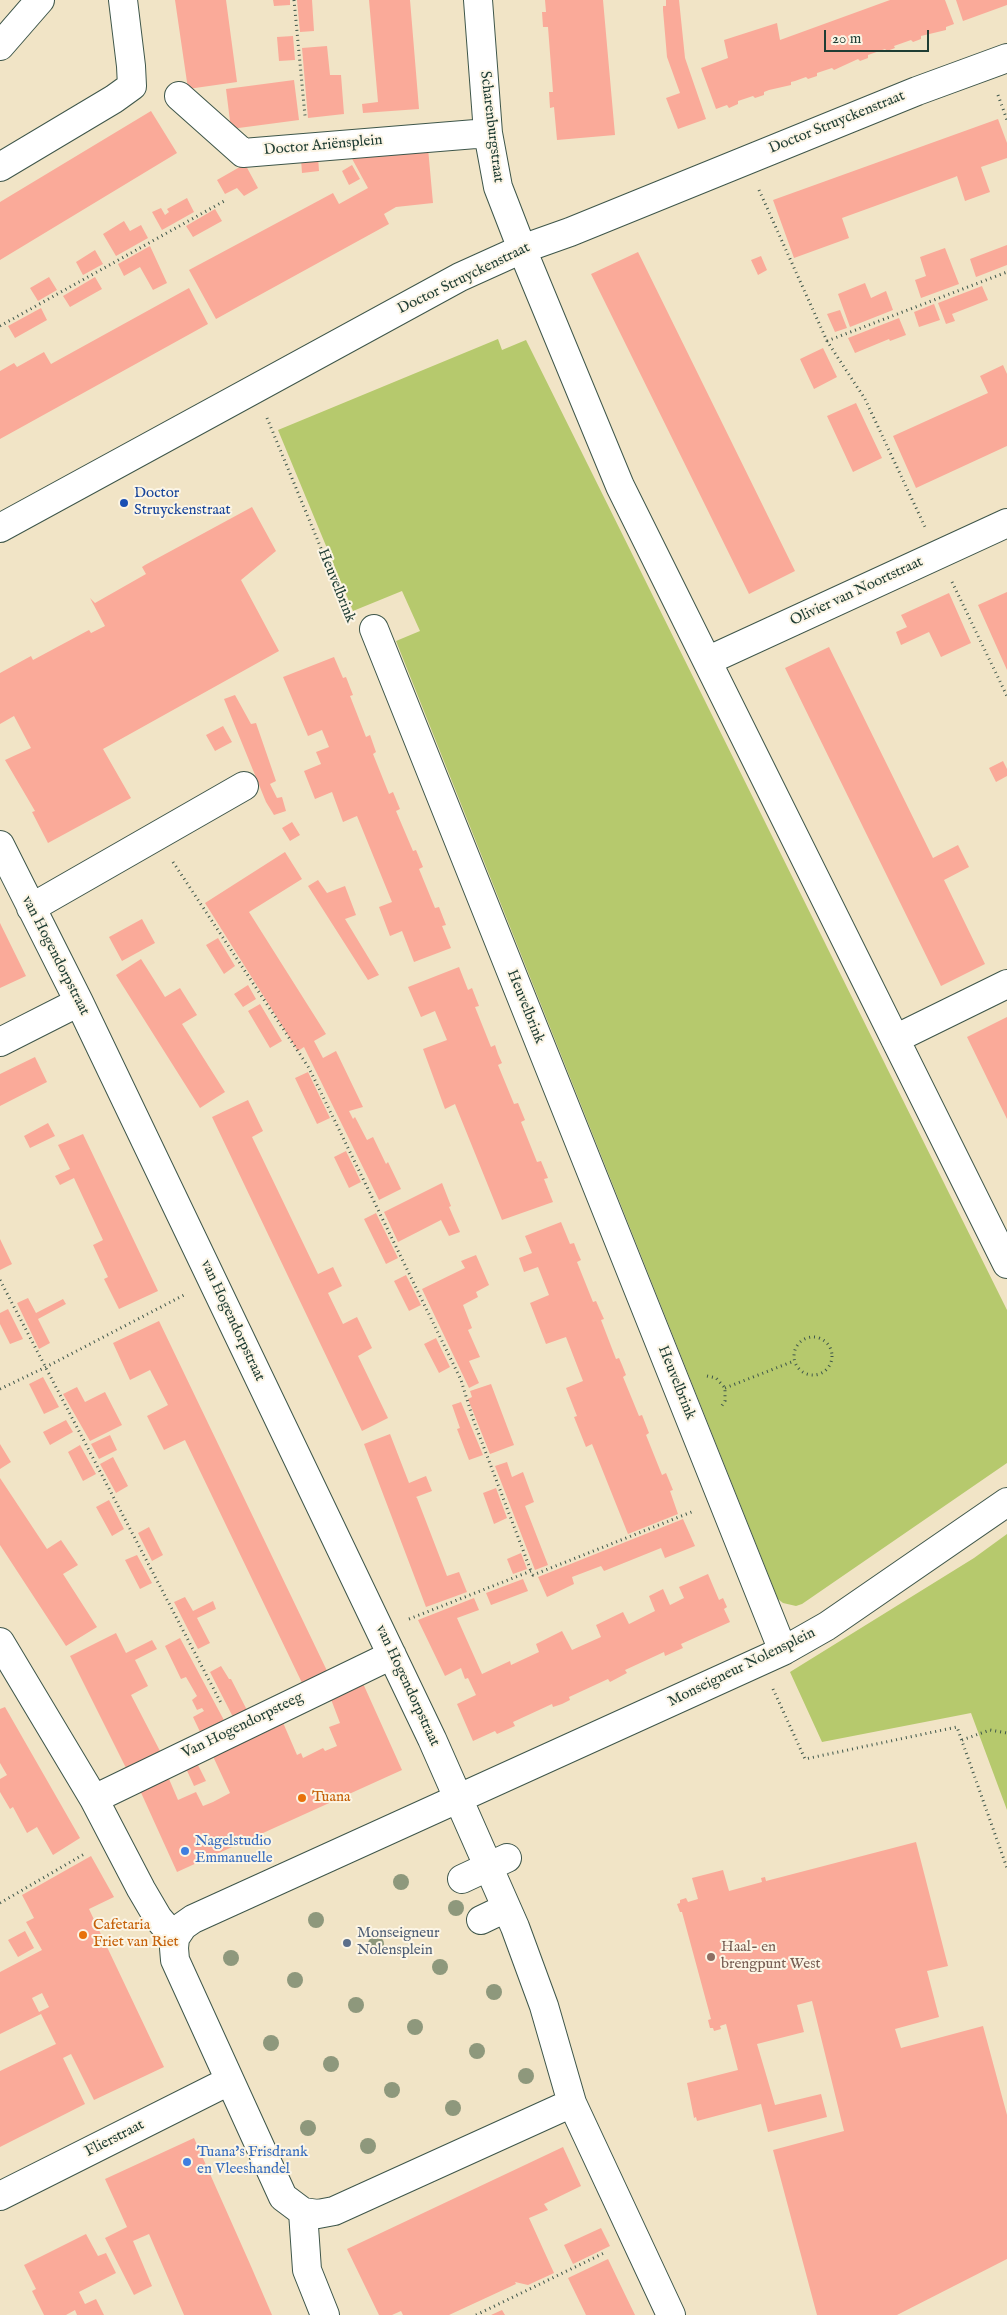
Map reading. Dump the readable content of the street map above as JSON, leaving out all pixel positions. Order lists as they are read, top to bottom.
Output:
{
  "streets": {
    "street": [
      "Doctor Struyckenstraat",
      "Scharenburgstraat",
      "Doctor Ariënsplein",
      "Heuvelbrink",
      "Olivier van Noortstraat",
      "van Hogendorpstraat",
      "Monseigneur Nolensplein",
      "Van Hogendorpsteeg",
      "Flierstraat"
    ]
  },
  "crossings": [
    ["Doctor Struyckenstraat", "Scharenburgstraat"],
    ["Doctor Struyckenstraat", "Heuvelbrink"],
    ["Scharenburgstraat", "Doctor Ariënsplein"],
    ["Heuvelbrink", "Monseigneur Nolensplein"],
    ["van Hogendorpstraat", "Monseigneur Nolensplein"],
    ["van Hogendorpstraat", "Van Hogendorpsteeg"]
  ],
  "places": [
    "Doctor Struyckenstraat",
    "Tuana",
    "Nagelstudio Emmanuelle",
    "Cafetaria Friet van Riet",
    "Monseigneur Nolensplein",
    "Haal- en brengpunt West",
    "Tuana's Frisdrank en Vleeshandel"
  ],
  "scale_bar": "20 m"
}
